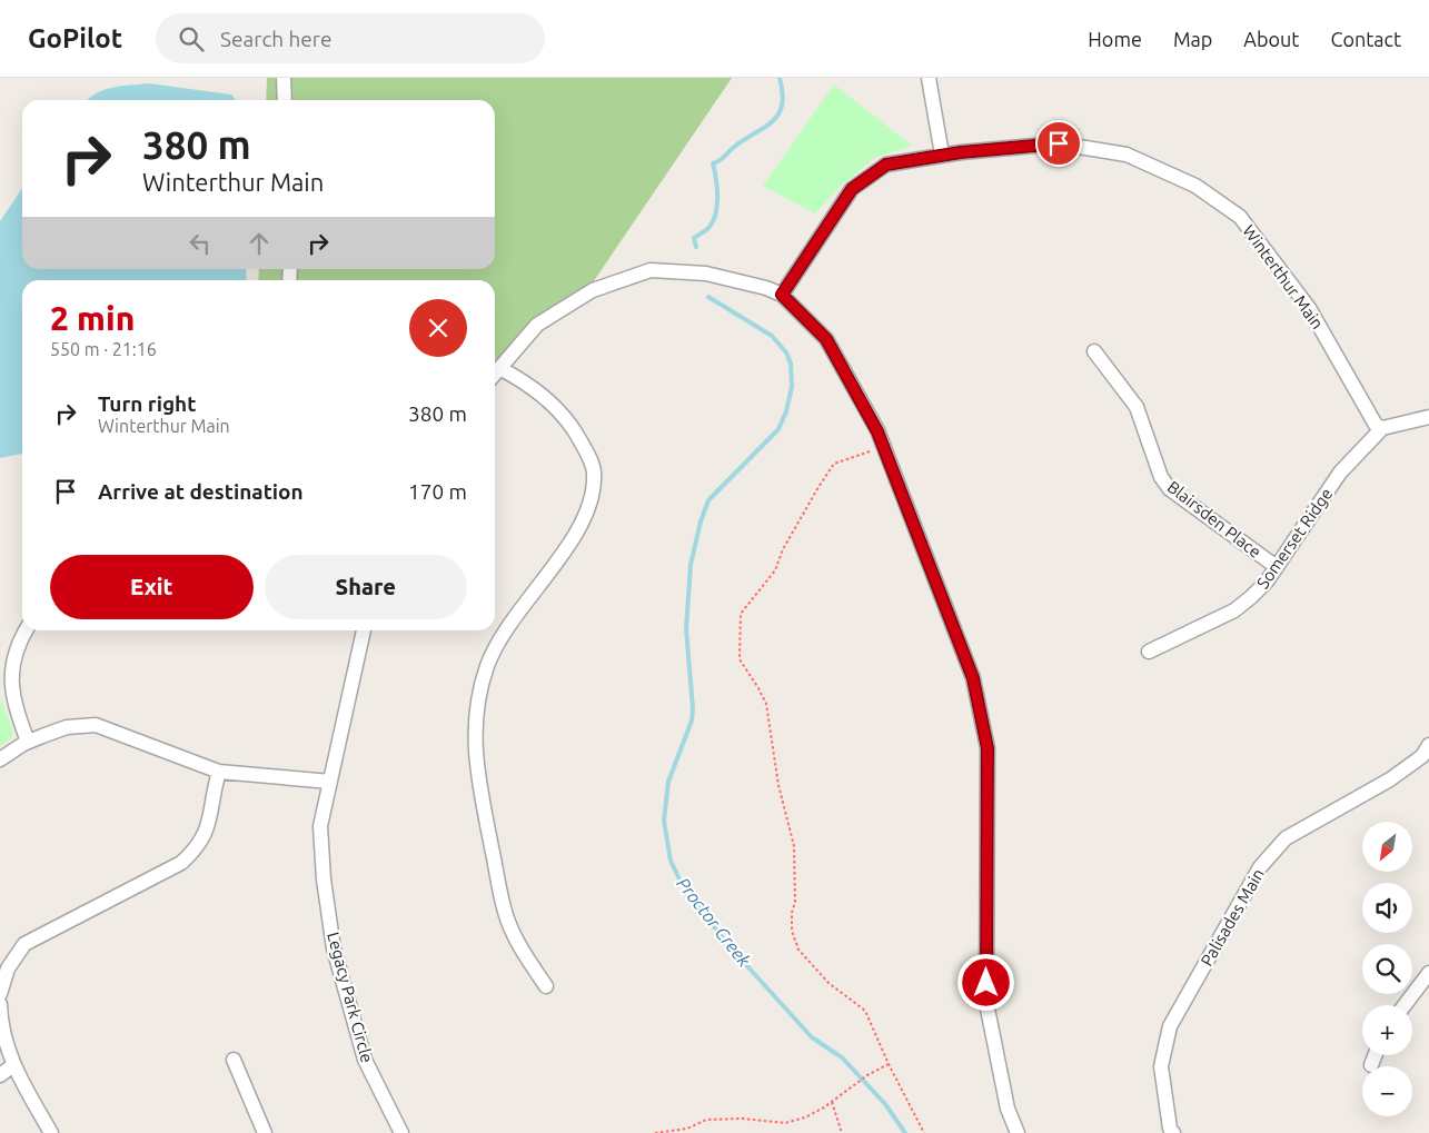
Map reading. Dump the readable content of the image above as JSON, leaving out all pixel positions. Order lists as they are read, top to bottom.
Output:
{
  "streets": {
    "street": [
      "Winterthur Main",
      "Blairsden Place",
      "Somerset Ridge",
      "Palisades Main",
      "Legacy Park Circle"
    ]
  },
  "crossings": [
    ["Winterthur Main", "Somerset Ridge"],
    ["Blairsden Place", "Somerset Ridge"]
  ],
  "water": ["Proctor Creek"],
  "north": "bottom left",
  "page": {
    "header": "GoPilot",
    "search": "Search here",
    "nav": [
      "Home",
      "Map",
      "About",
      "Contact"
    ],
    "turn": ["380 m", "Winterthur Main"],
    "heading": ["2 min", "550 m · 21:16"],
    "list": [
      {
        "name": "Turn right",
        "note": "Winterthur Main",
        "value": "380 m"
      },
      {
        "name": "Arrive at destination",
        "value": "170 m"
      }
    ],
    "buttons": ["Exit", "Share"],
    "map_buttons": ["+", "−"]
  }
}
